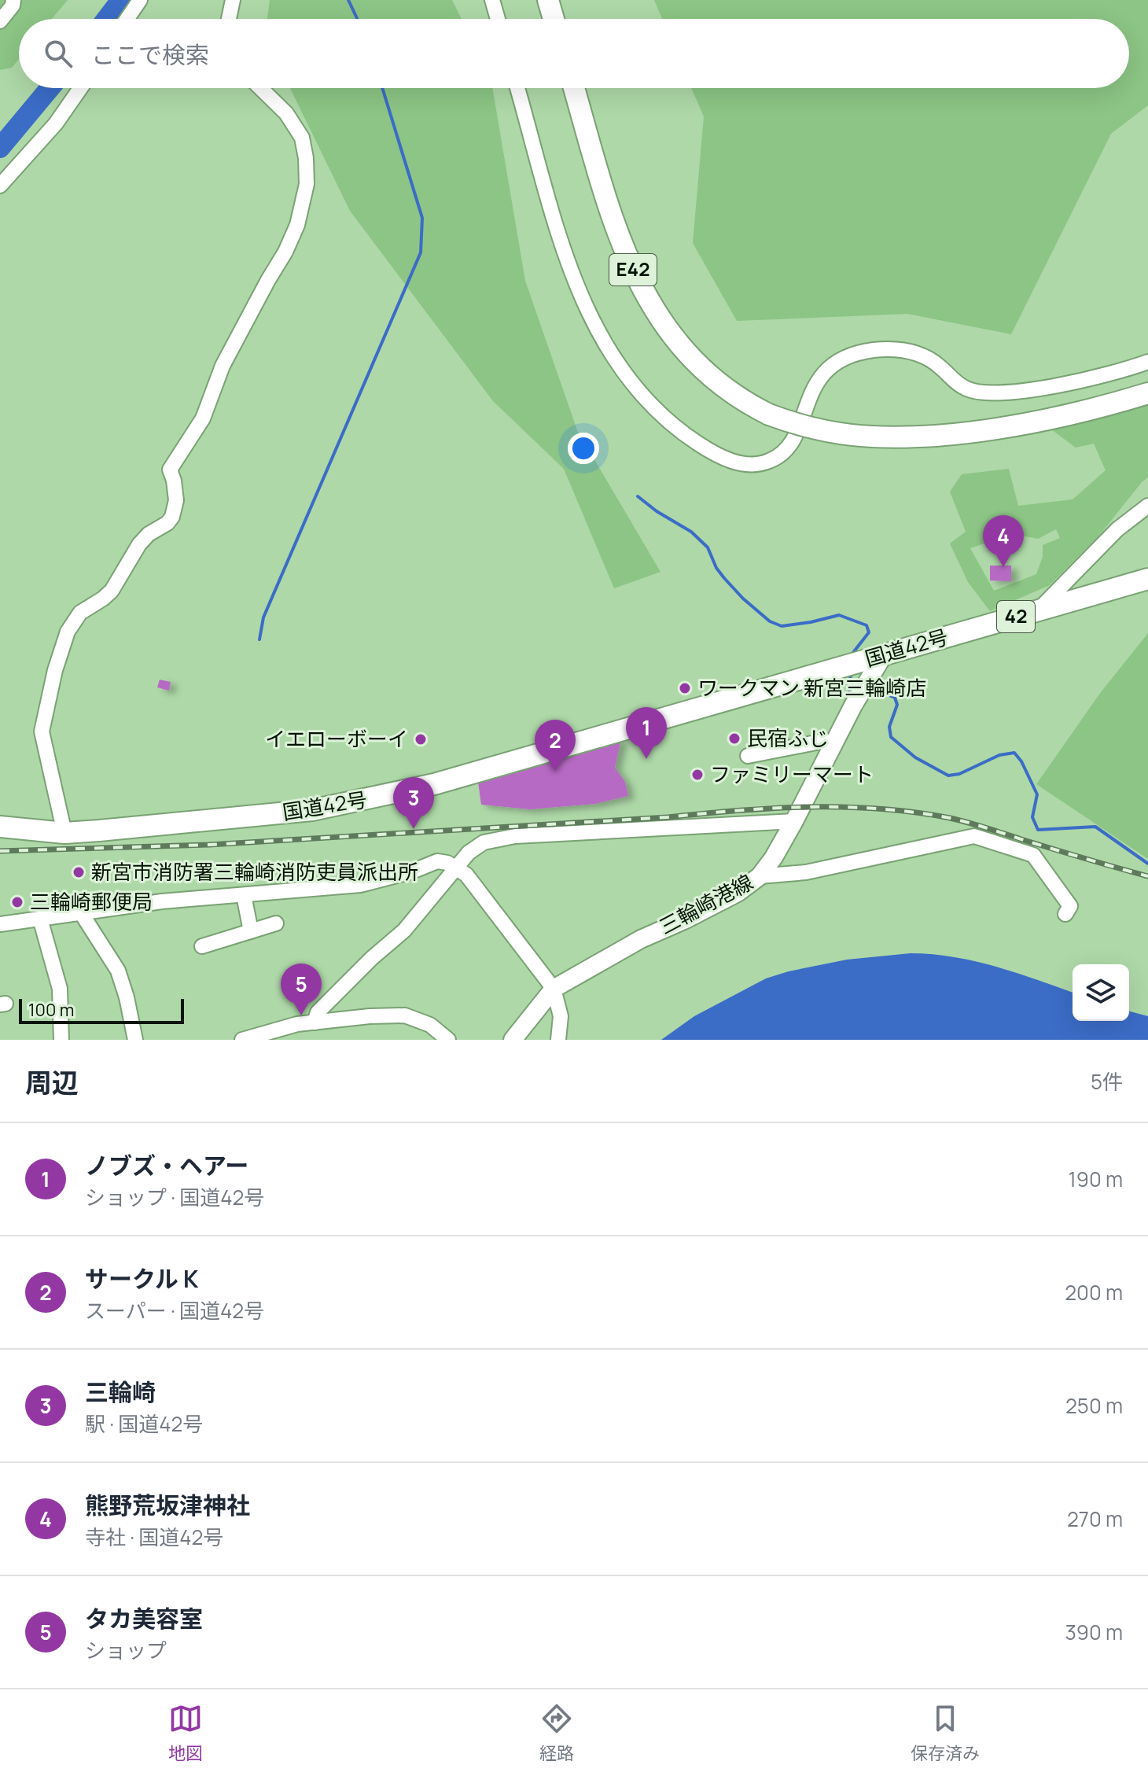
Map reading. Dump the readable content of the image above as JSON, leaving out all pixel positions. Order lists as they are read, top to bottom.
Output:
{
  "streets": {
    "highway": ["E42", "42", "国道42号"],
    "main road": ["三輪崎港線"]
  },
  "crossings": [
    ["国道42号", "三輪崎港線"]
  ],
  "places": [
    "ワークマン 新宮三輪崎店",
    "民宿ふじ",
    "イエローボーイ",
    "ファミリーマート",
    "新宮市消防署三輪崎消防吏員派出所",
    "三輪崎郵便局"
  ],
  "scale_bar": "100 m",
  "page": {
    "search": "ここで検索",
    "pins": [
      "4",
      "1",
      "2",
      "3",
      "5"
    ],
    "scale": "100 m",
    "heading": ["周辺", "5件"],
    "list": [
      {
        "mark": "1",
        "name": "ノブズ・ヘアー",
        "note": "ショップ · 国道42号",
        "value": "190 m"
      },
      {
        "mark": "2",
        "name": "サークル K",
        "note": "スーパー · 国道42号",
        "value": "200 m"
      },
      {
        "mark": "3",
        "name": "三輪崎",
        "note": "駅 · 国道42号",
        "value": "250 m"
      },
      {
        "mark": "4",
        "name": "熊野荒坂津神社",
        "note": "寺社 · 国道42号",
        "value": "270 m"
      },
      {
        "mark": "5",
        "name": "タカ美容室",
        "note": "ショップ",
        "value": "390 m"
      }
    ],
    "nav": ["地図", "経路", "保存済み"]
  }
}
